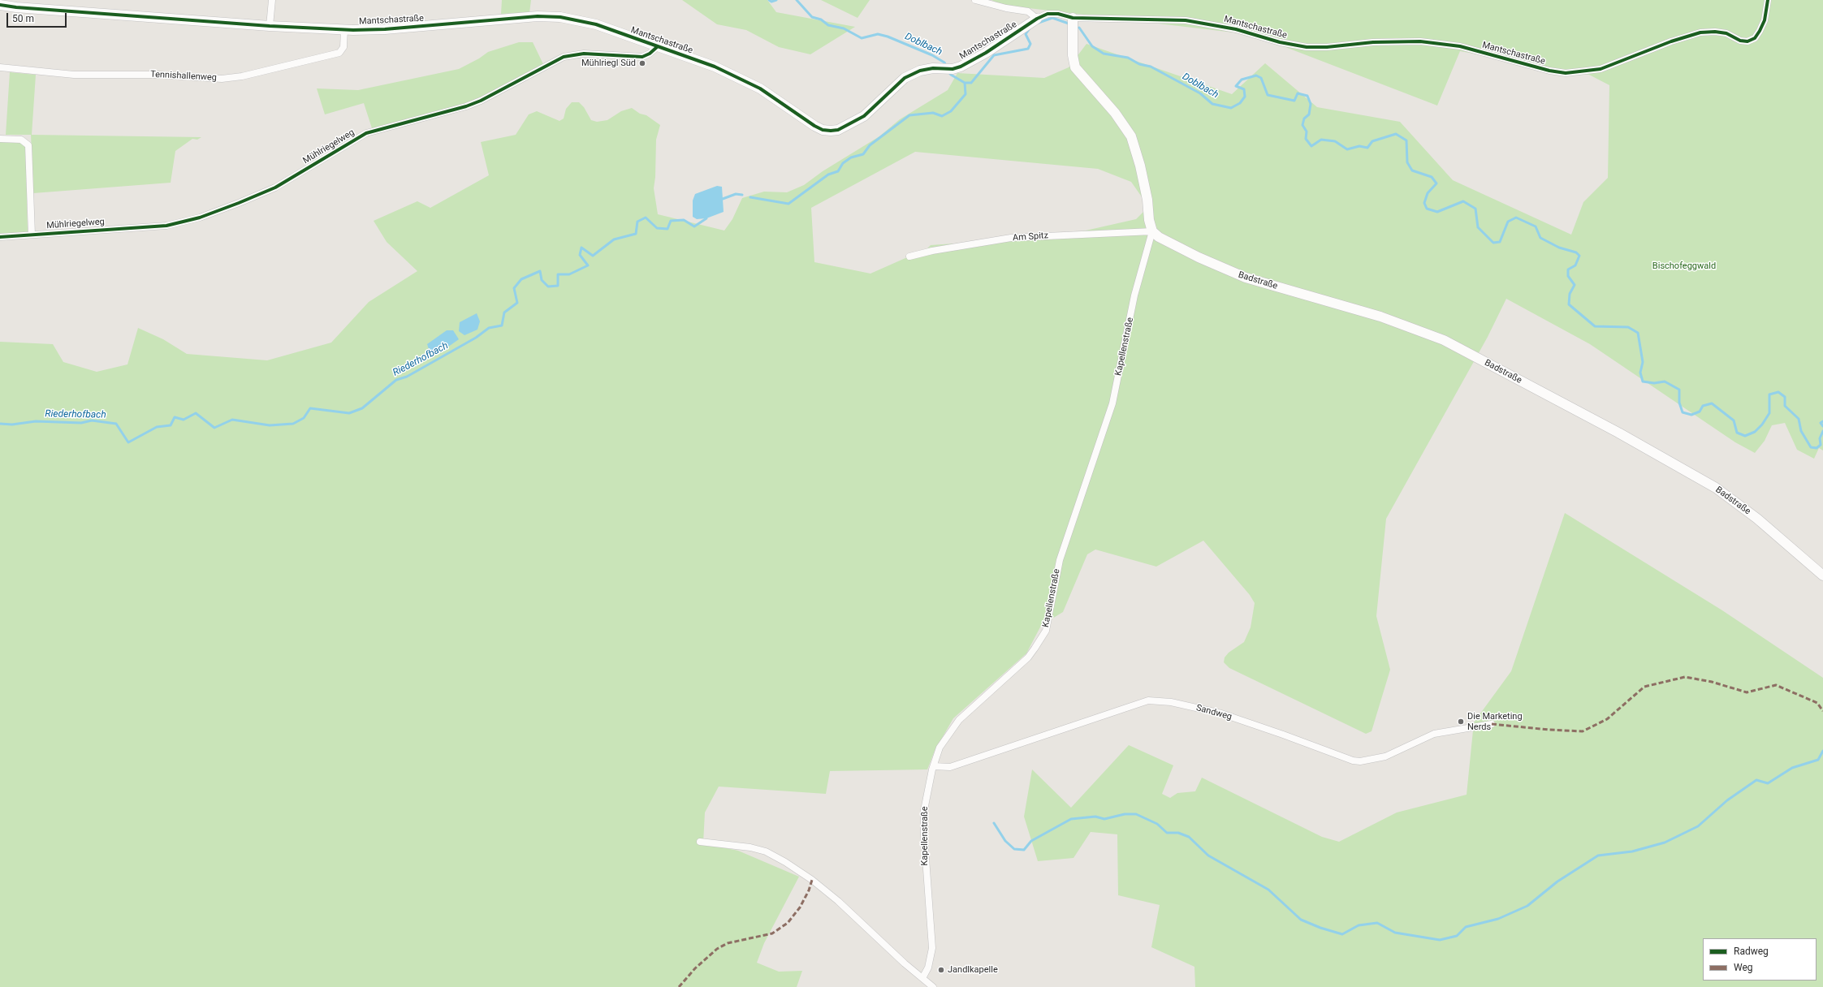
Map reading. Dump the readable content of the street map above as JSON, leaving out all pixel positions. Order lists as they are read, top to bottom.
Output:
{
  "streets": {
    "street": [
      "Mantschastraße",
      "Tennishallenweg",
      "Mühlriegelweg",
      "Am Spitz",
      "Badstraße",
      "Kapellenstraße",
      "Sandweg"
    ]
  },
  "crossings": [
    ["Mantschastraße", "Tennishallenweg"],
    ["Mantschastraße", "Mühlriegelweg"],
    ["Mantschastraße", "Kapellenstraße"],
    ["Am Spitz", "Badstraße"],
    ["Am Spitz", "Kapellenstraße"],
    ["Badstraße", "Kapellenstraße"],
    ["Kapellenstraße", "Sandweg"]
  ],
  "water": ["Doblbach", "Riederhofbach"],
  "parks": ["Bischofeggwald"],
  "places": ["Mühlriegl Süd", "Die Marketing Nerds", "Jandlkapelle"],
  "legend": ["Radweg", "Weg"],
  "scale_bar": "50 m"
}
